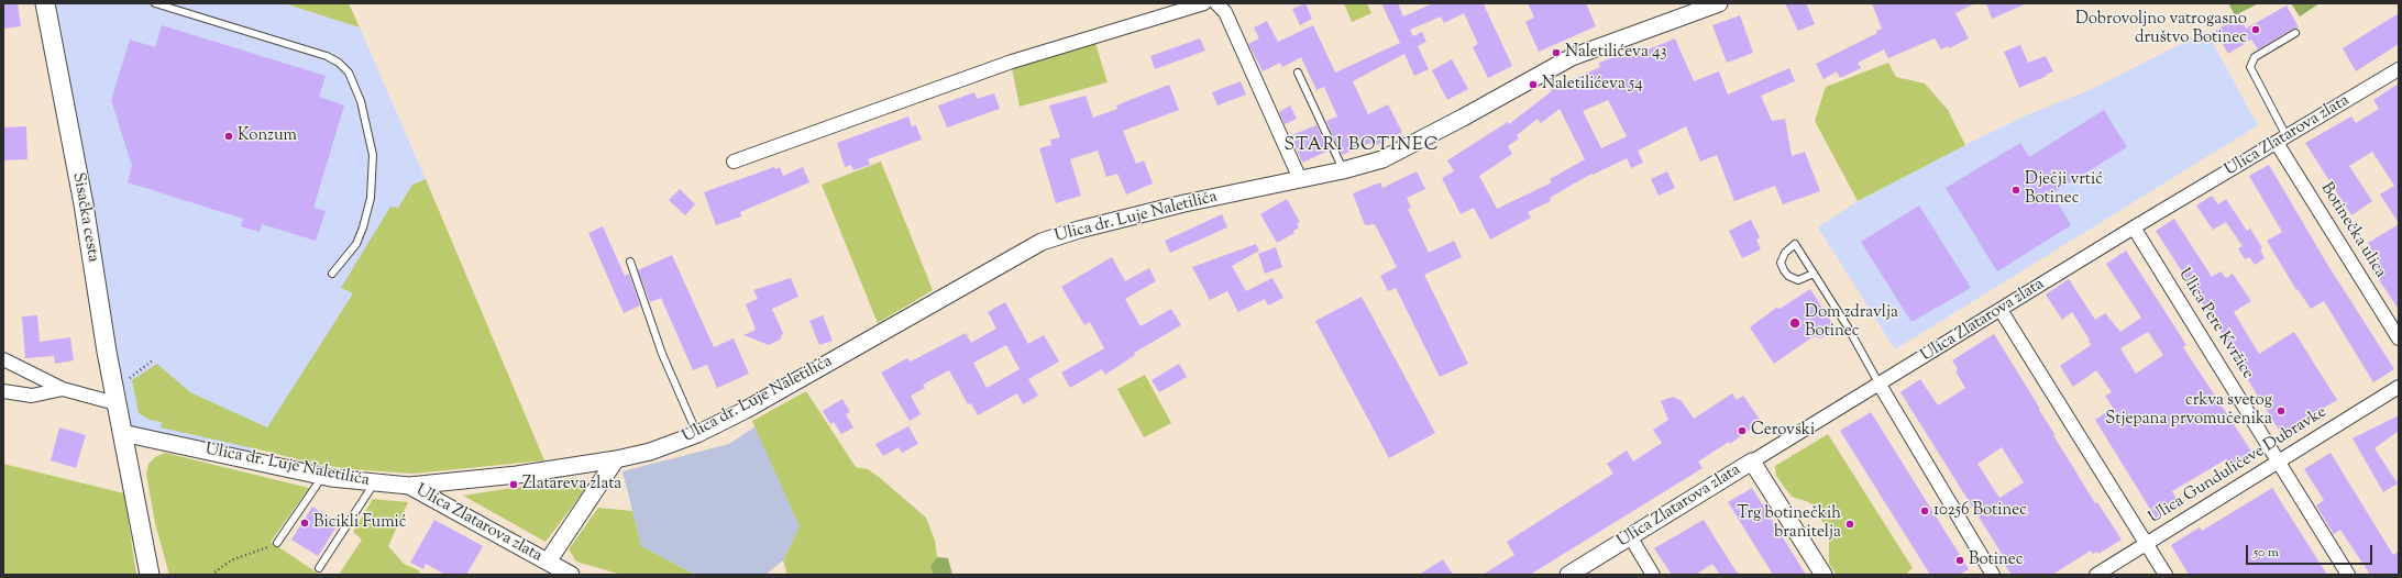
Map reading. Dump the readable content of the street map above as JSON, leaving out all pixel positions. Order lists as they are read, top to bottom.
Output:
{
  "streets": {
    "main road": ["Sisačka cesta"],
    "street": [
      "Ulica Zlatarova zlata",
      "Ulica dr. Luje Naletilića",
      "Botinečka ulica",
      "Ulica Pere Kvržice",
      "Ulica Gundulićeve Dubravke"
    ]
  },
  "crossings": [
    ["Ulica Zlatarova zlata", "Ulica dr. Luje Naletilića"],
    ["Ulica Zlatarova zlata", "Botinečka ulica"],
    ["Ulica Zlatarova zlata", "Ulica Pere Kvržice"],
    ["Sisačka cesta", "Ulica dr. Luje Naletilića"],
    ["Ulica Pere Kvržice", "Ulica Gundulićeve Dubravke"]
  ],
  "districts": ["STARI BOTINEC"],
  "places": [
    "Dobrovoljno vatrogasno društvo Botinec",
    "Naletilićeva 43",
    "Naletilićeva 54",
    "Konzum",
    "Dječji vrtić Botinec",
    "Dom zdravlja Botinec",
    "crkva svetog Stjepana prvomučenika",
    "Cerovski",
    "Zlatareva zlata",
    "10256 Botinec",
    "Bicikli Fumić",
    "Trg botinečkih branitelja",
    "Botinec"
  ],
  "scale_bar": "50 m"
}
